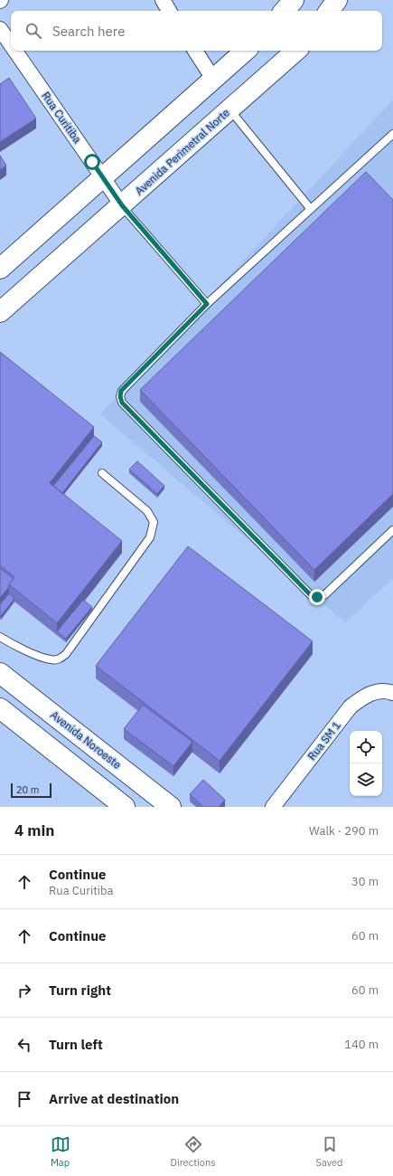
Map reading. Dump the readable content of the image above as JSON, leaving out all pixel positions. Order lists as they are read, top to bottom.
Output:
{
  "streets": {
    "main road": ["Avenida Perimetral Norte", "Avenida Noroeste"],
    "street": ["Rua Curitiba", "Rua SM 1"]
  },
  "crossings": [
    ["Rua Curitiba", "Avenida Perimetral Norte"]
  ],
  "scale_bar": "20 m",
  "page": {
    "search": "Search here",
    "scale": "20 m",
    "heading": ["4 min", "Walk · 290 m"],
    "list": [
      ["Continue", "Rua Curitiba", "30 m"],
      ["Continue", "60 m"],
      ["Turn right", "60 m"],
      ["Turn left", "140 m"],
      "Arrive at destination"
    ],
    "nav": ["Map", "Directions", "Saved"]
  }
}
